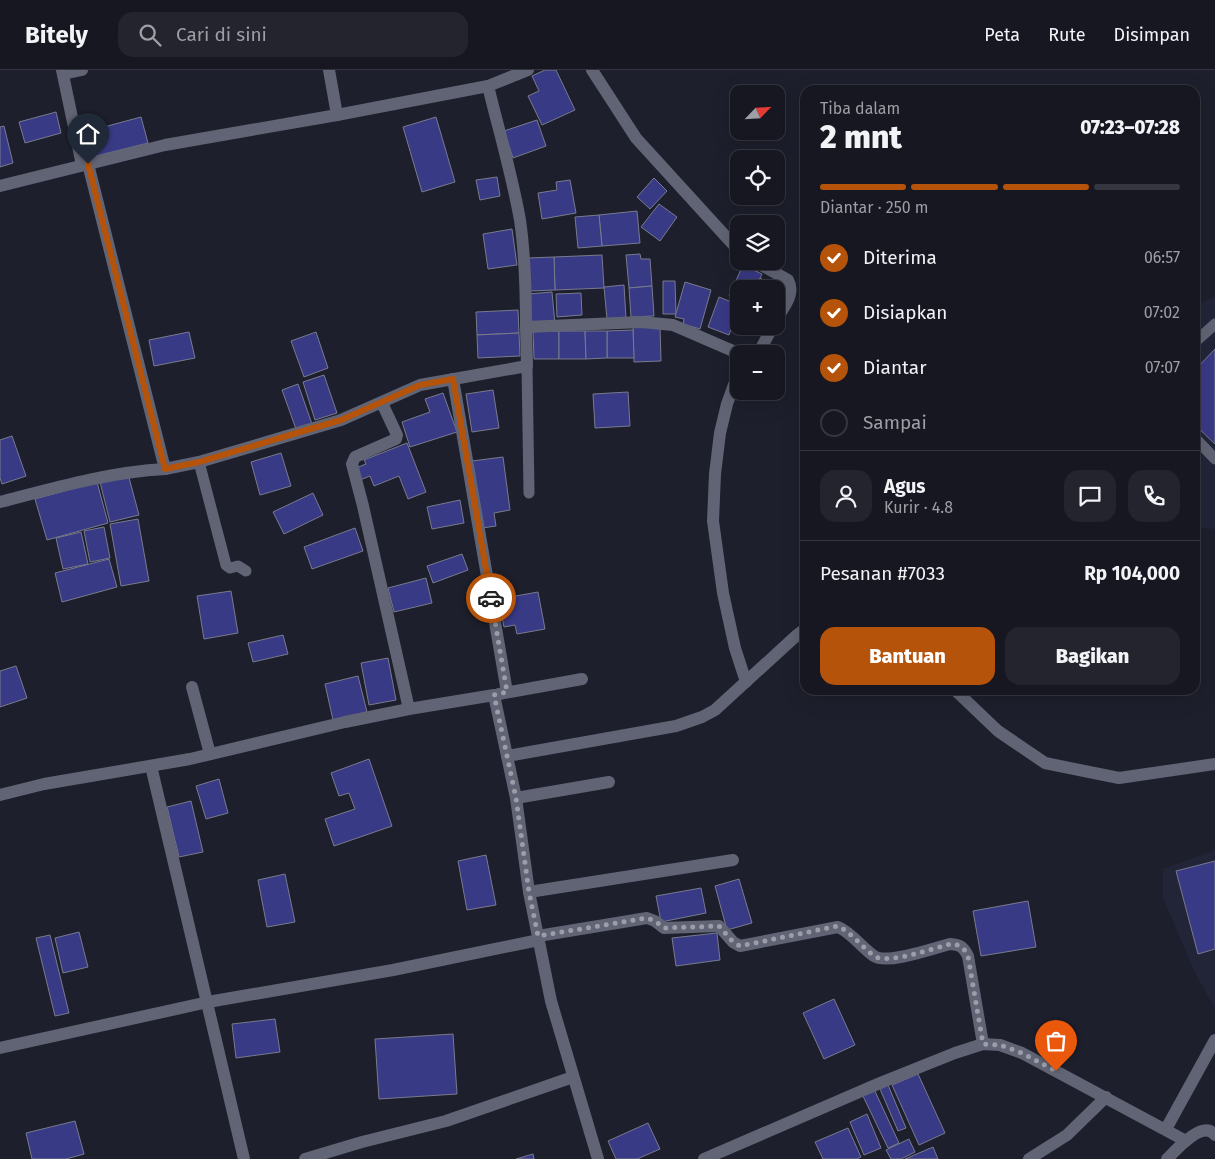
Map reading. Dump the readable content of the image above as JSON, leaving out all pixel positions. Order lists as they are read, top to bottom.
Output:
{
  "north": "top right",
  "page": {
    "header": "Bitely",
    "search": "Cari di sini",
    "nav": ["Peta", "Rute", "Disimpan"],
    "map_buttons": ["+", "−"],
    "heading": ["2 mnt", "Tiba dalam", "07:23–07:28"],
    "panel": [
      "Agus",
      "Kurir · 4.8",
      "Pesanan #7033",
      "Rp 104,000"
    ],
    "bar": "Diantar · 250 m",
    "list": [
      ["Diterima", "06:57"],
      ["Disiapkan", "07:02"],
      ["Diantar", "07:07"],
      "Sampai"
    ],
    "buttons": ["Bantuan", "Bagikan"]
  }
}
